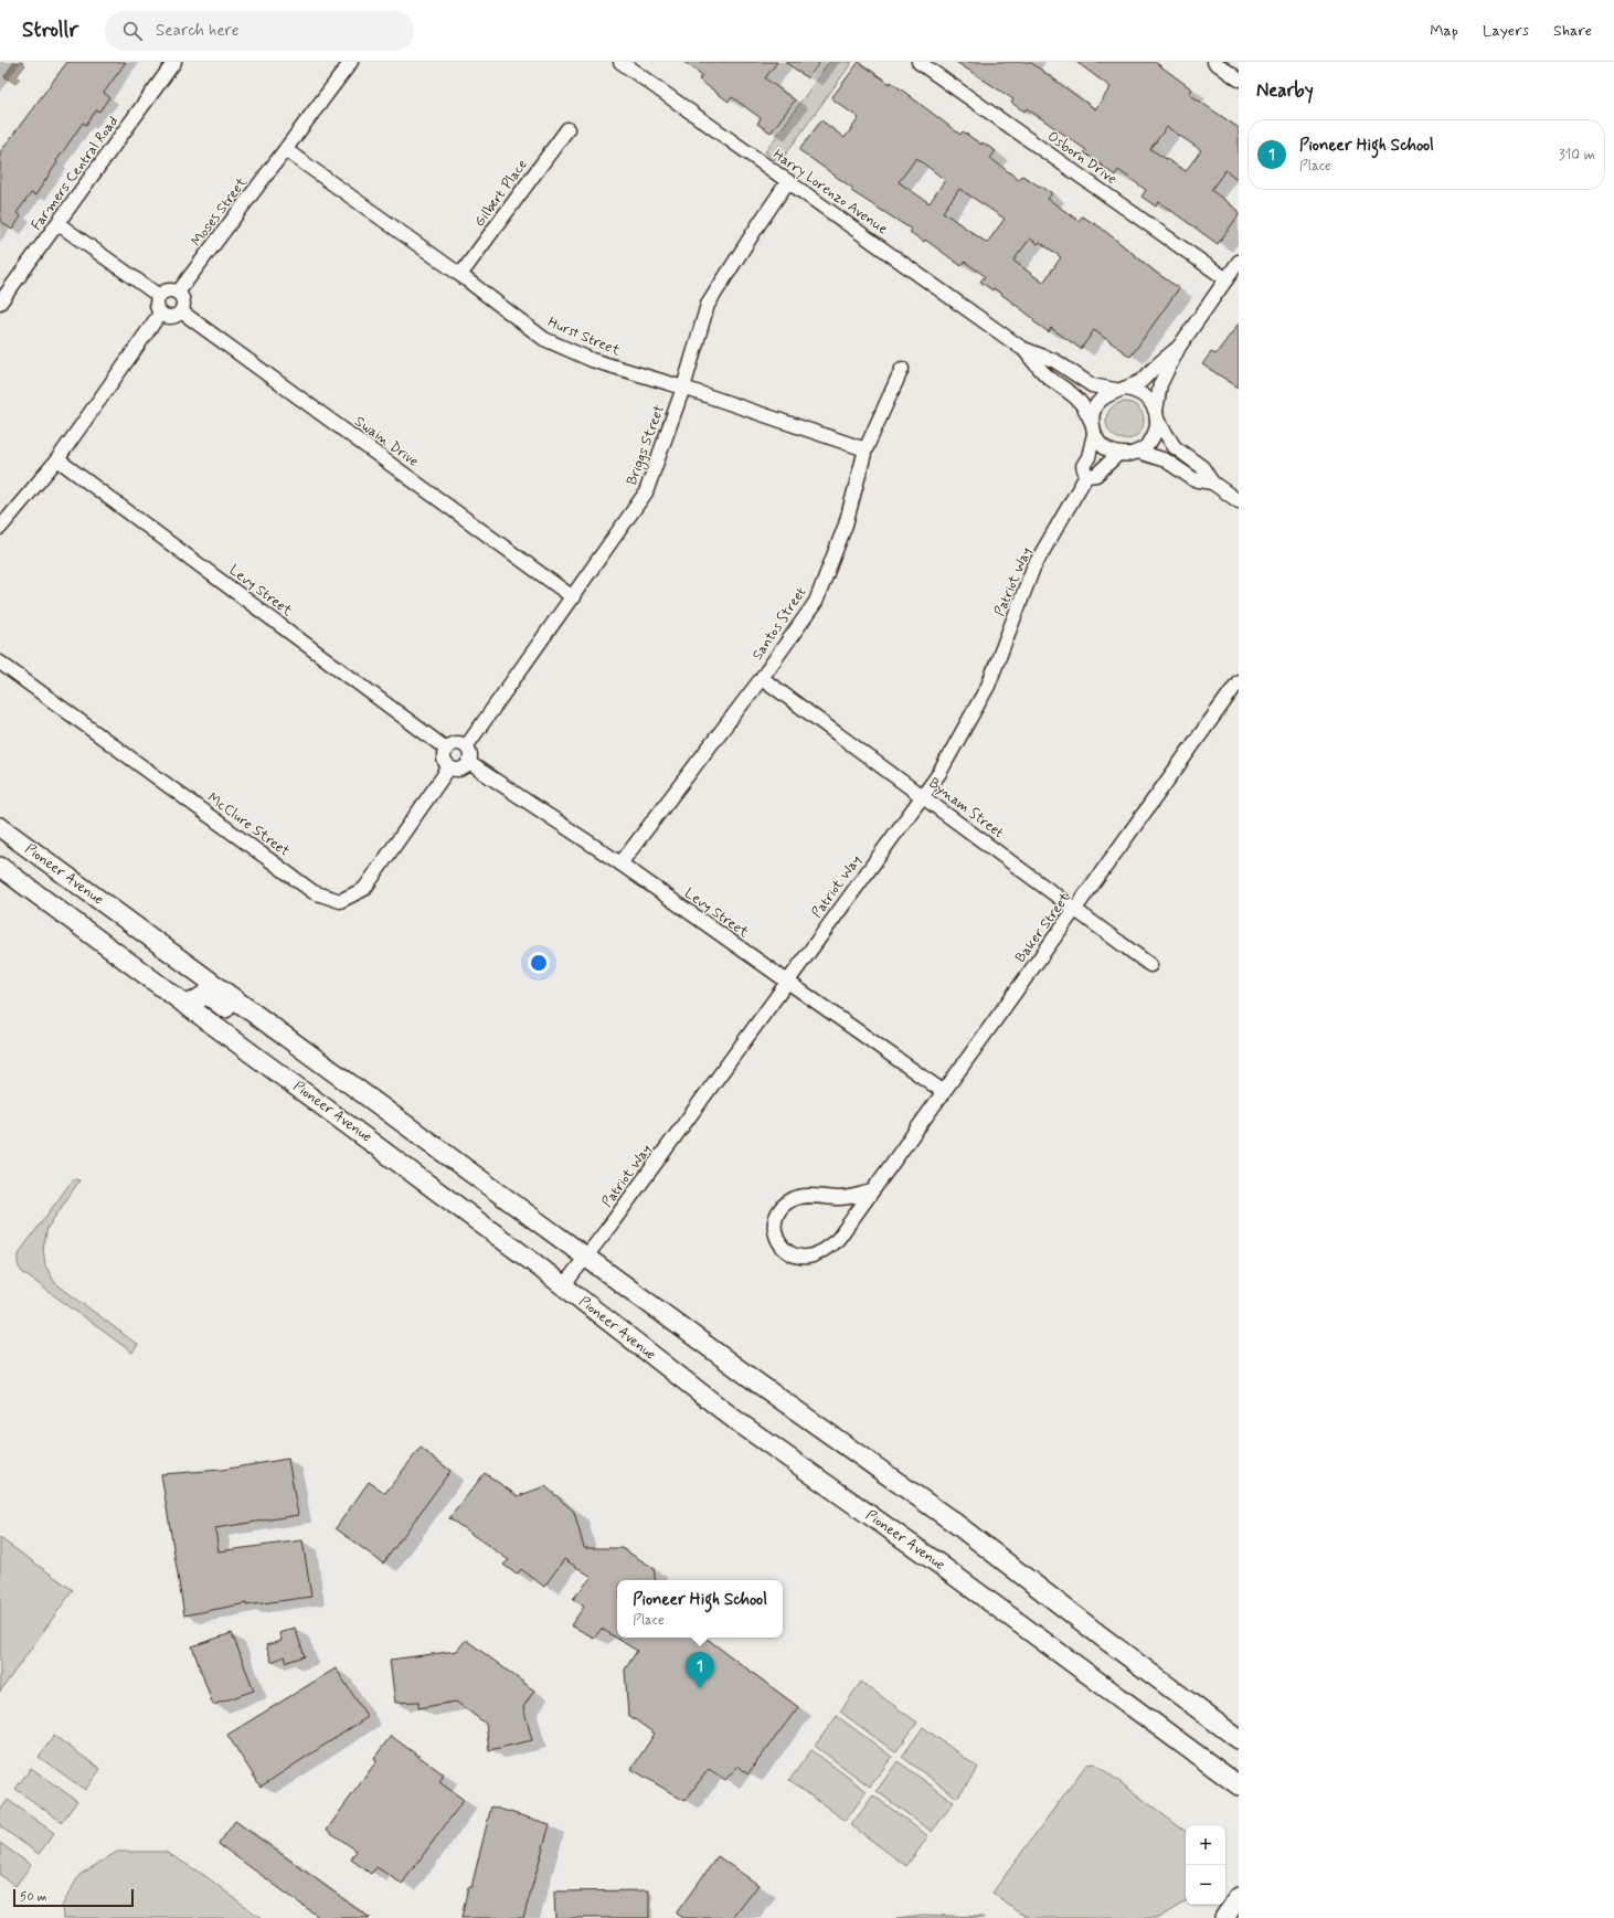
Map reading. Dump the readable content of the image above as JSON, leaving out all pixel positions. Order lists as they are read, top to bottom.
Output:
{
  "streets": {
    "street": [
      "Osborn Drive",
      "Farmers Central Road",
      "Harry Lorenzo Avenue",
      "Gilbert Place",
      "Moses Street",
      "Hurst Street",
      "Swain Drive",
      "Briggs Street",
      "Patriot Way",
      "Levy Street",
      "Santos Street",
      "Bynam Street",
      "McClure Street",
      "Pioneer Avenue",
      "Baker Street"
    ]
  },
  "crossings": [
    ["Harry Lorenzo Avenue", "Briggs Street"],
    ["Gilbert Place", "Hurst Street"],
    ["Moses Street", "Hurst Street"],
    ["Moses Street", "Swain Drive"],
    ["Hurst Street", "Briggs Street"],
    ["Hurst Street", "Santos Street"],
    ["Swain Drive", "Briggs Street"],
    ["Briggs Street", "Levy Street"],
    ["Briggs Street", "McClure Street"],
    ["Patriot Way", "Levy Street"],
    ["Patriot Way", "Bynam Street"],
    ["Patriot Way", "Pioneer Avenue"],
    ["Levy Street", "Santos Street"],
    ["Levy Street", "McClure Street"],
    ["Levy Street", "Baker Street"],
    ["Santos Street", "Bynam Street"],
    ["Bynam Street", "Baker Street"]
  ],
  "scale_bar": "50 m",
  "page": {
    "header": "Strollr",
    "search": "Search here",
    "nav": ["Map", "Layers", "Share"],
    "heading": "Nearby",
    "list": [
      {
        "mark": "1",
        "name": "Pioneer High School",
        "note": "Place",
        "value": "310 m"
      }
    ],
    "popup": ["Pioneer High School", "Place"],
    "pins": "1",
    "map_buttons": ["+", "−"],
    "scale": "50 m"
  }
}
